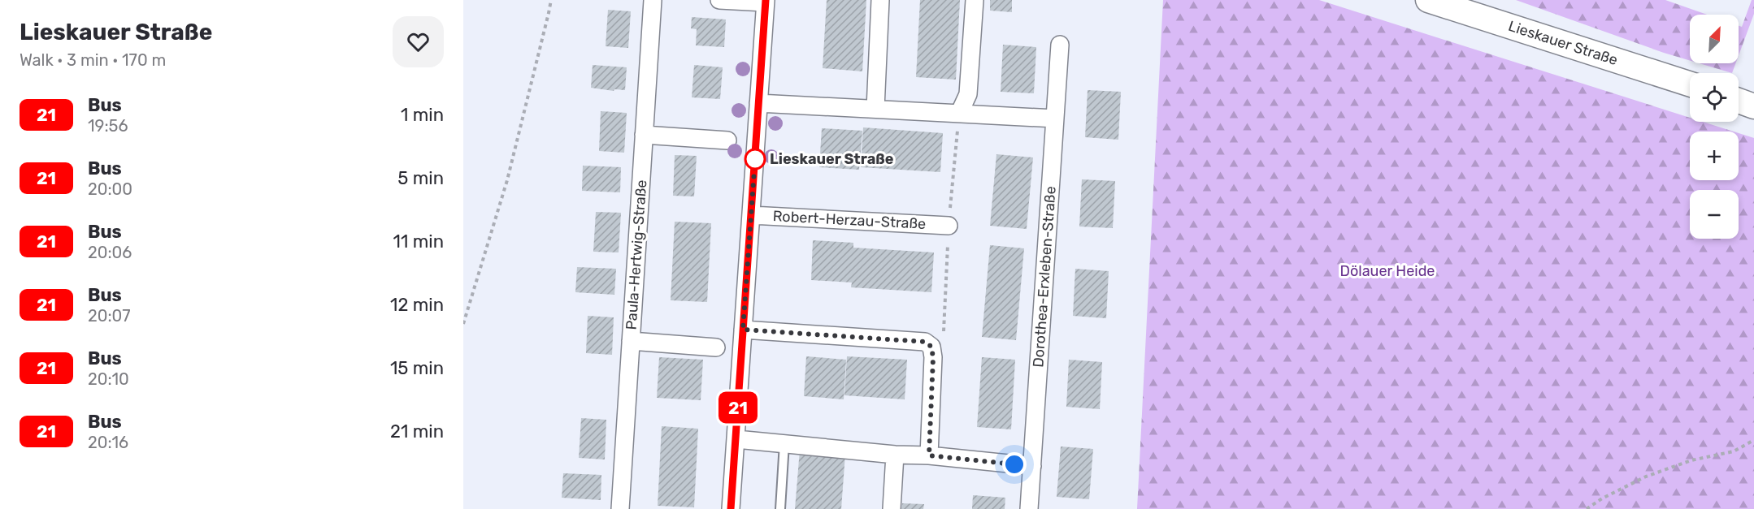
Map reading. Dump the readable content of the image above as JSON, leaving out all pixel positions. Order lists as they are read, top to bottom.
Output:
{
  "streets": {
    "street": [
      "Lieskauer Straße",
      "Robert-Herzau-Straße",
      "Paula-Hertwig-Straße",
      "Dorothea-Erxleben-Straße"
    ]
  },
  "parks": ["Dölauer Heide"],
  "places": ["Lieskauer Straße"],
  "lines": ["bus line 21"],
  "north": "top right",
  "page": {
    "heading": ["Lieskauer Straße", "Walk · 3 min · 170 m"],
    "on_map": "21",
    "map_buttons": ["+", "−"],
    "list": [
      {
        "mark": "21",
        "name": "Bus",
        "note": "19:56",
        "value": "1 min"
      },
      {
        "mark": "21",
        "name": "Bus",
        "note": "20:00",
        "value": "5 min"
      },
      {
        "mark": "21",
        "name": "Bus",
        "note": "20:06",
        "value": "11 min"
      },
      {
        "mark": "21",
        "name": "Bus",
        "note": "20:07",
        "value": "12 min"
      },
      {
        "mark": "21",
        "name": "Bus",
        "note": "20:10",
        "value": "15 min"
      },
      {
        "mark": "21",
        "name": "Bus",
        "note": "20:16",
        "value": "21 min"
      }
    ]
  }
}
